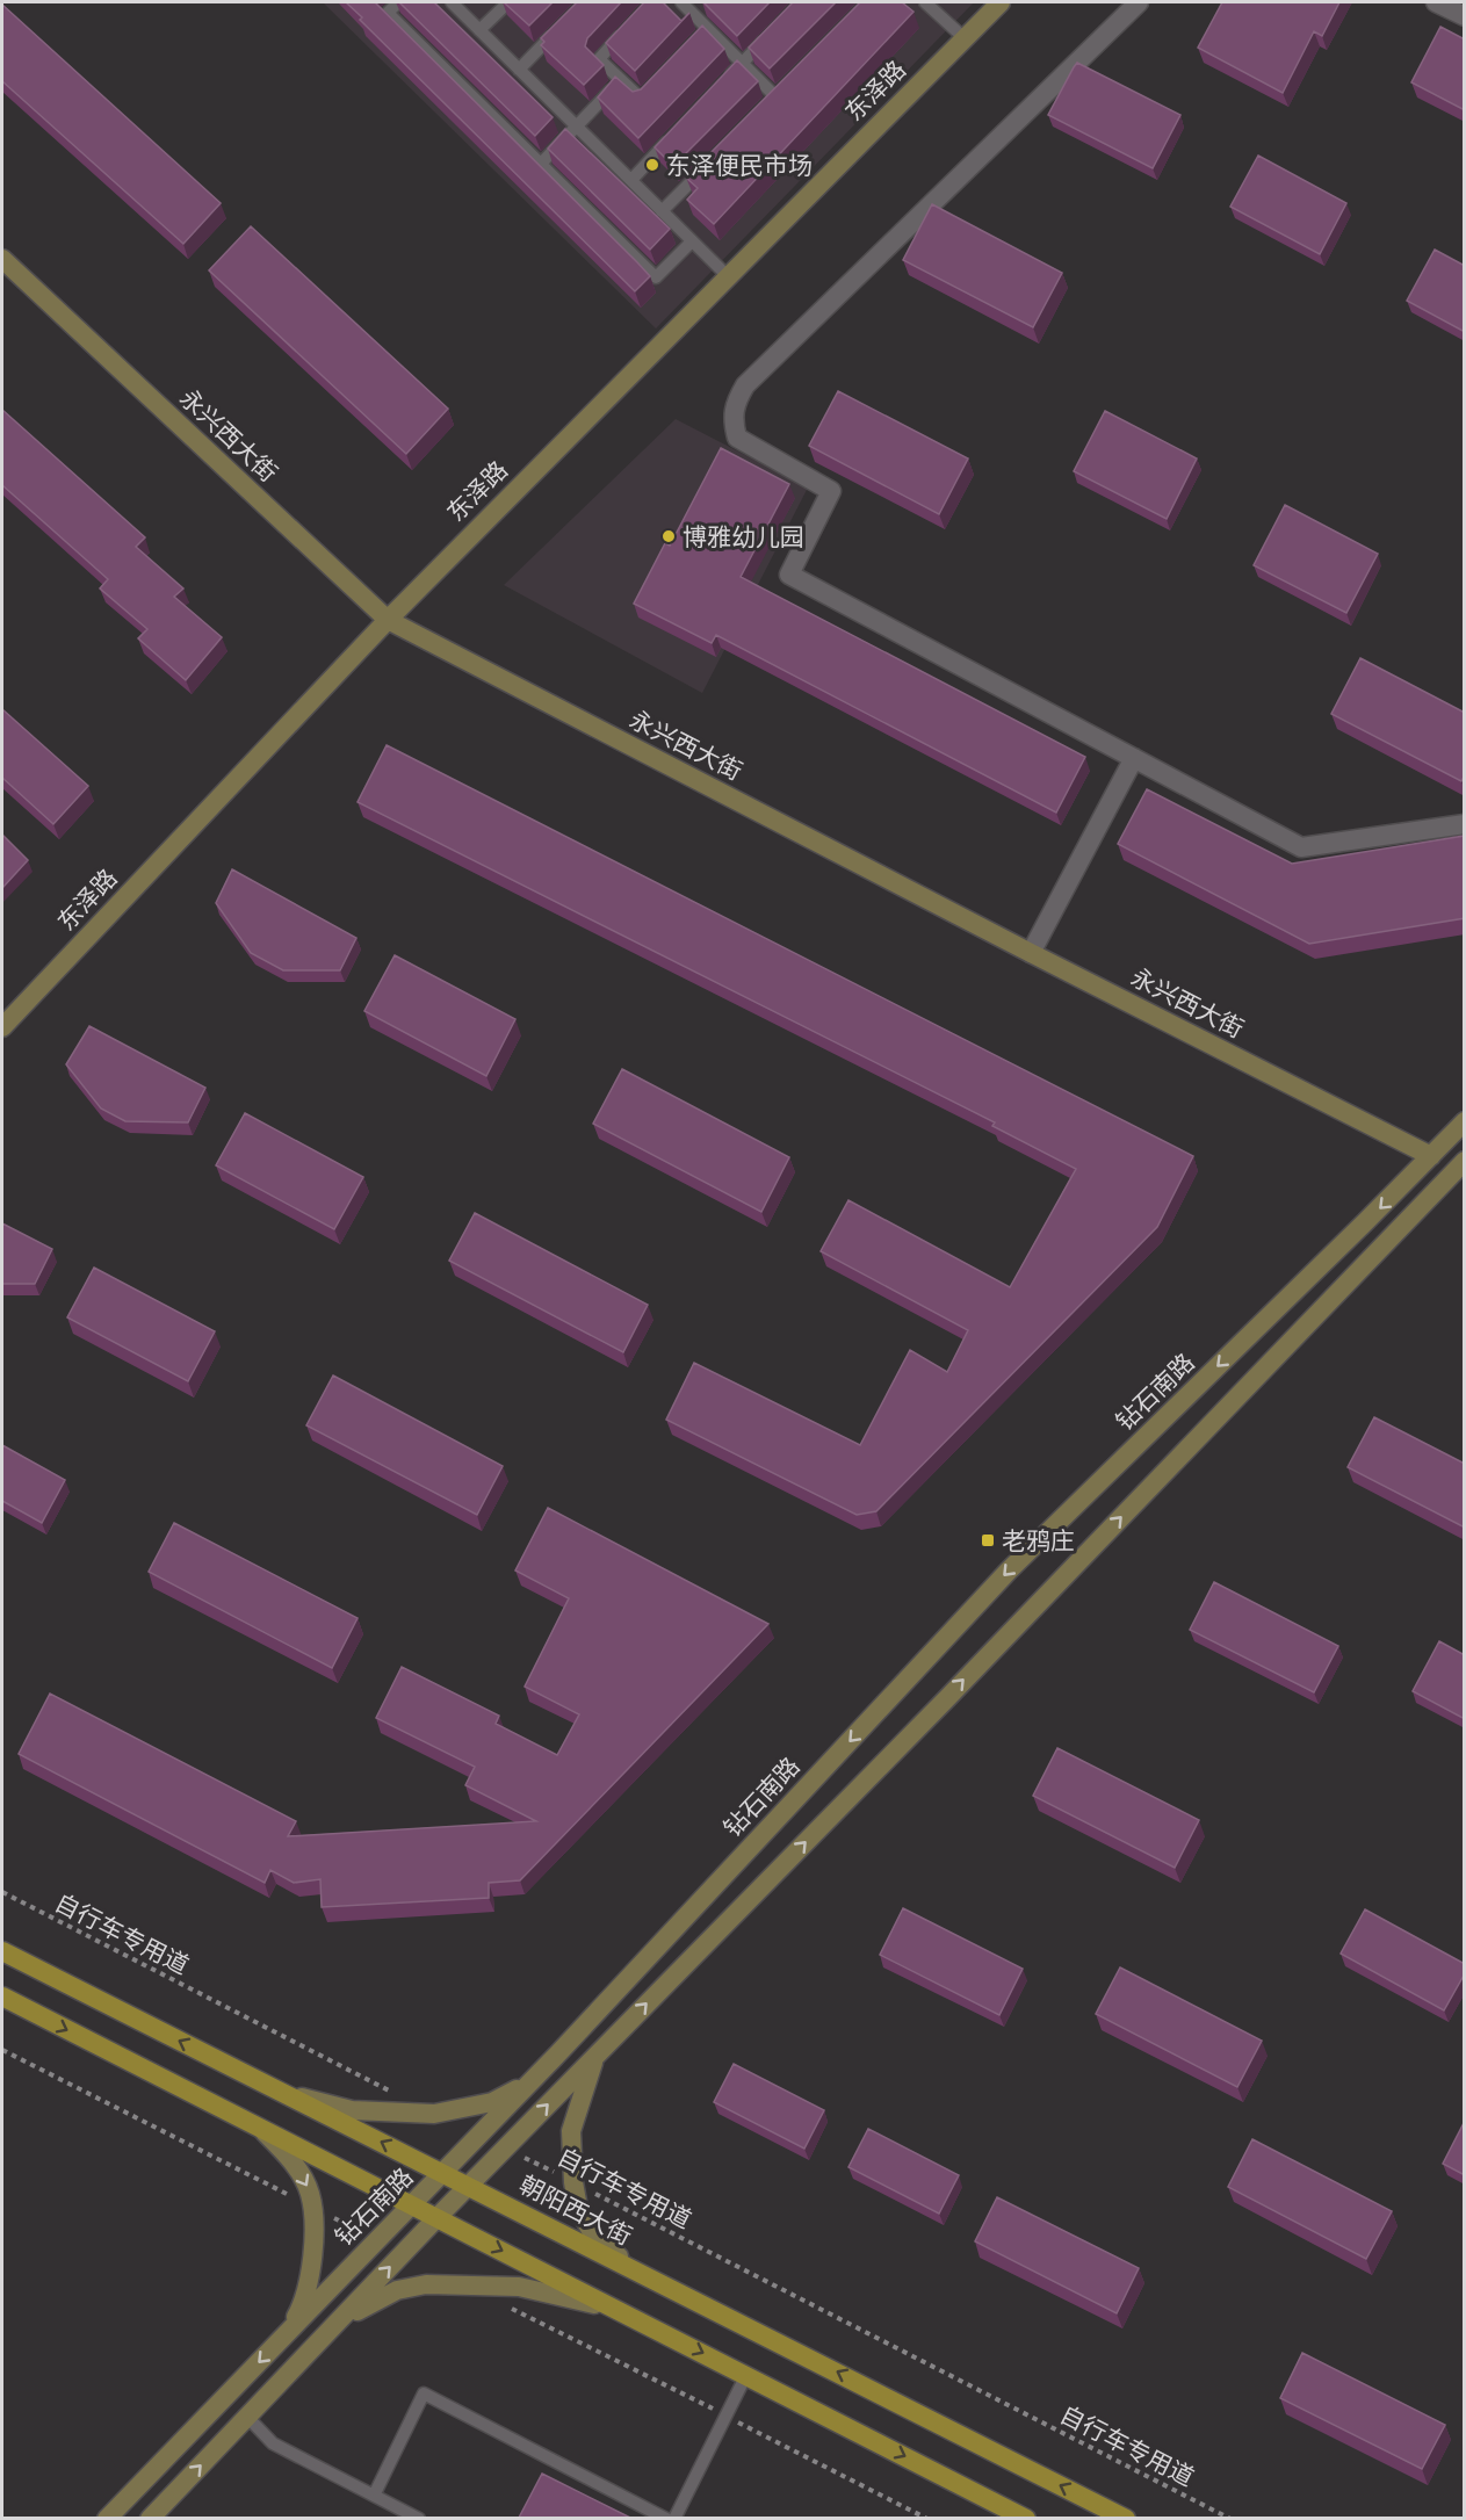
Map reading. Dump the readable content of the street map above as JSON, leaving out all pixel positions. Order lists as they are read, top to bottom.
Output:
{
  "streets": {
    "main road": [
      "东泽路",
      "永兴西大街",
      "钻石南路",
      "朝阳西大街"
    ],
    "path": ["自行车专用道"]
  },
  "crossings": [
    ["东泽路", "永兴西大街"],
    ["永兴西大街", "钻石南路"],
    ["钻石南路", "朝阳西大街"]
  ],
  "places": {
    "other": ["东泽便民市场", "博雅幼儿园"],
    "transit": ["老鸦庄"]
  }
}
